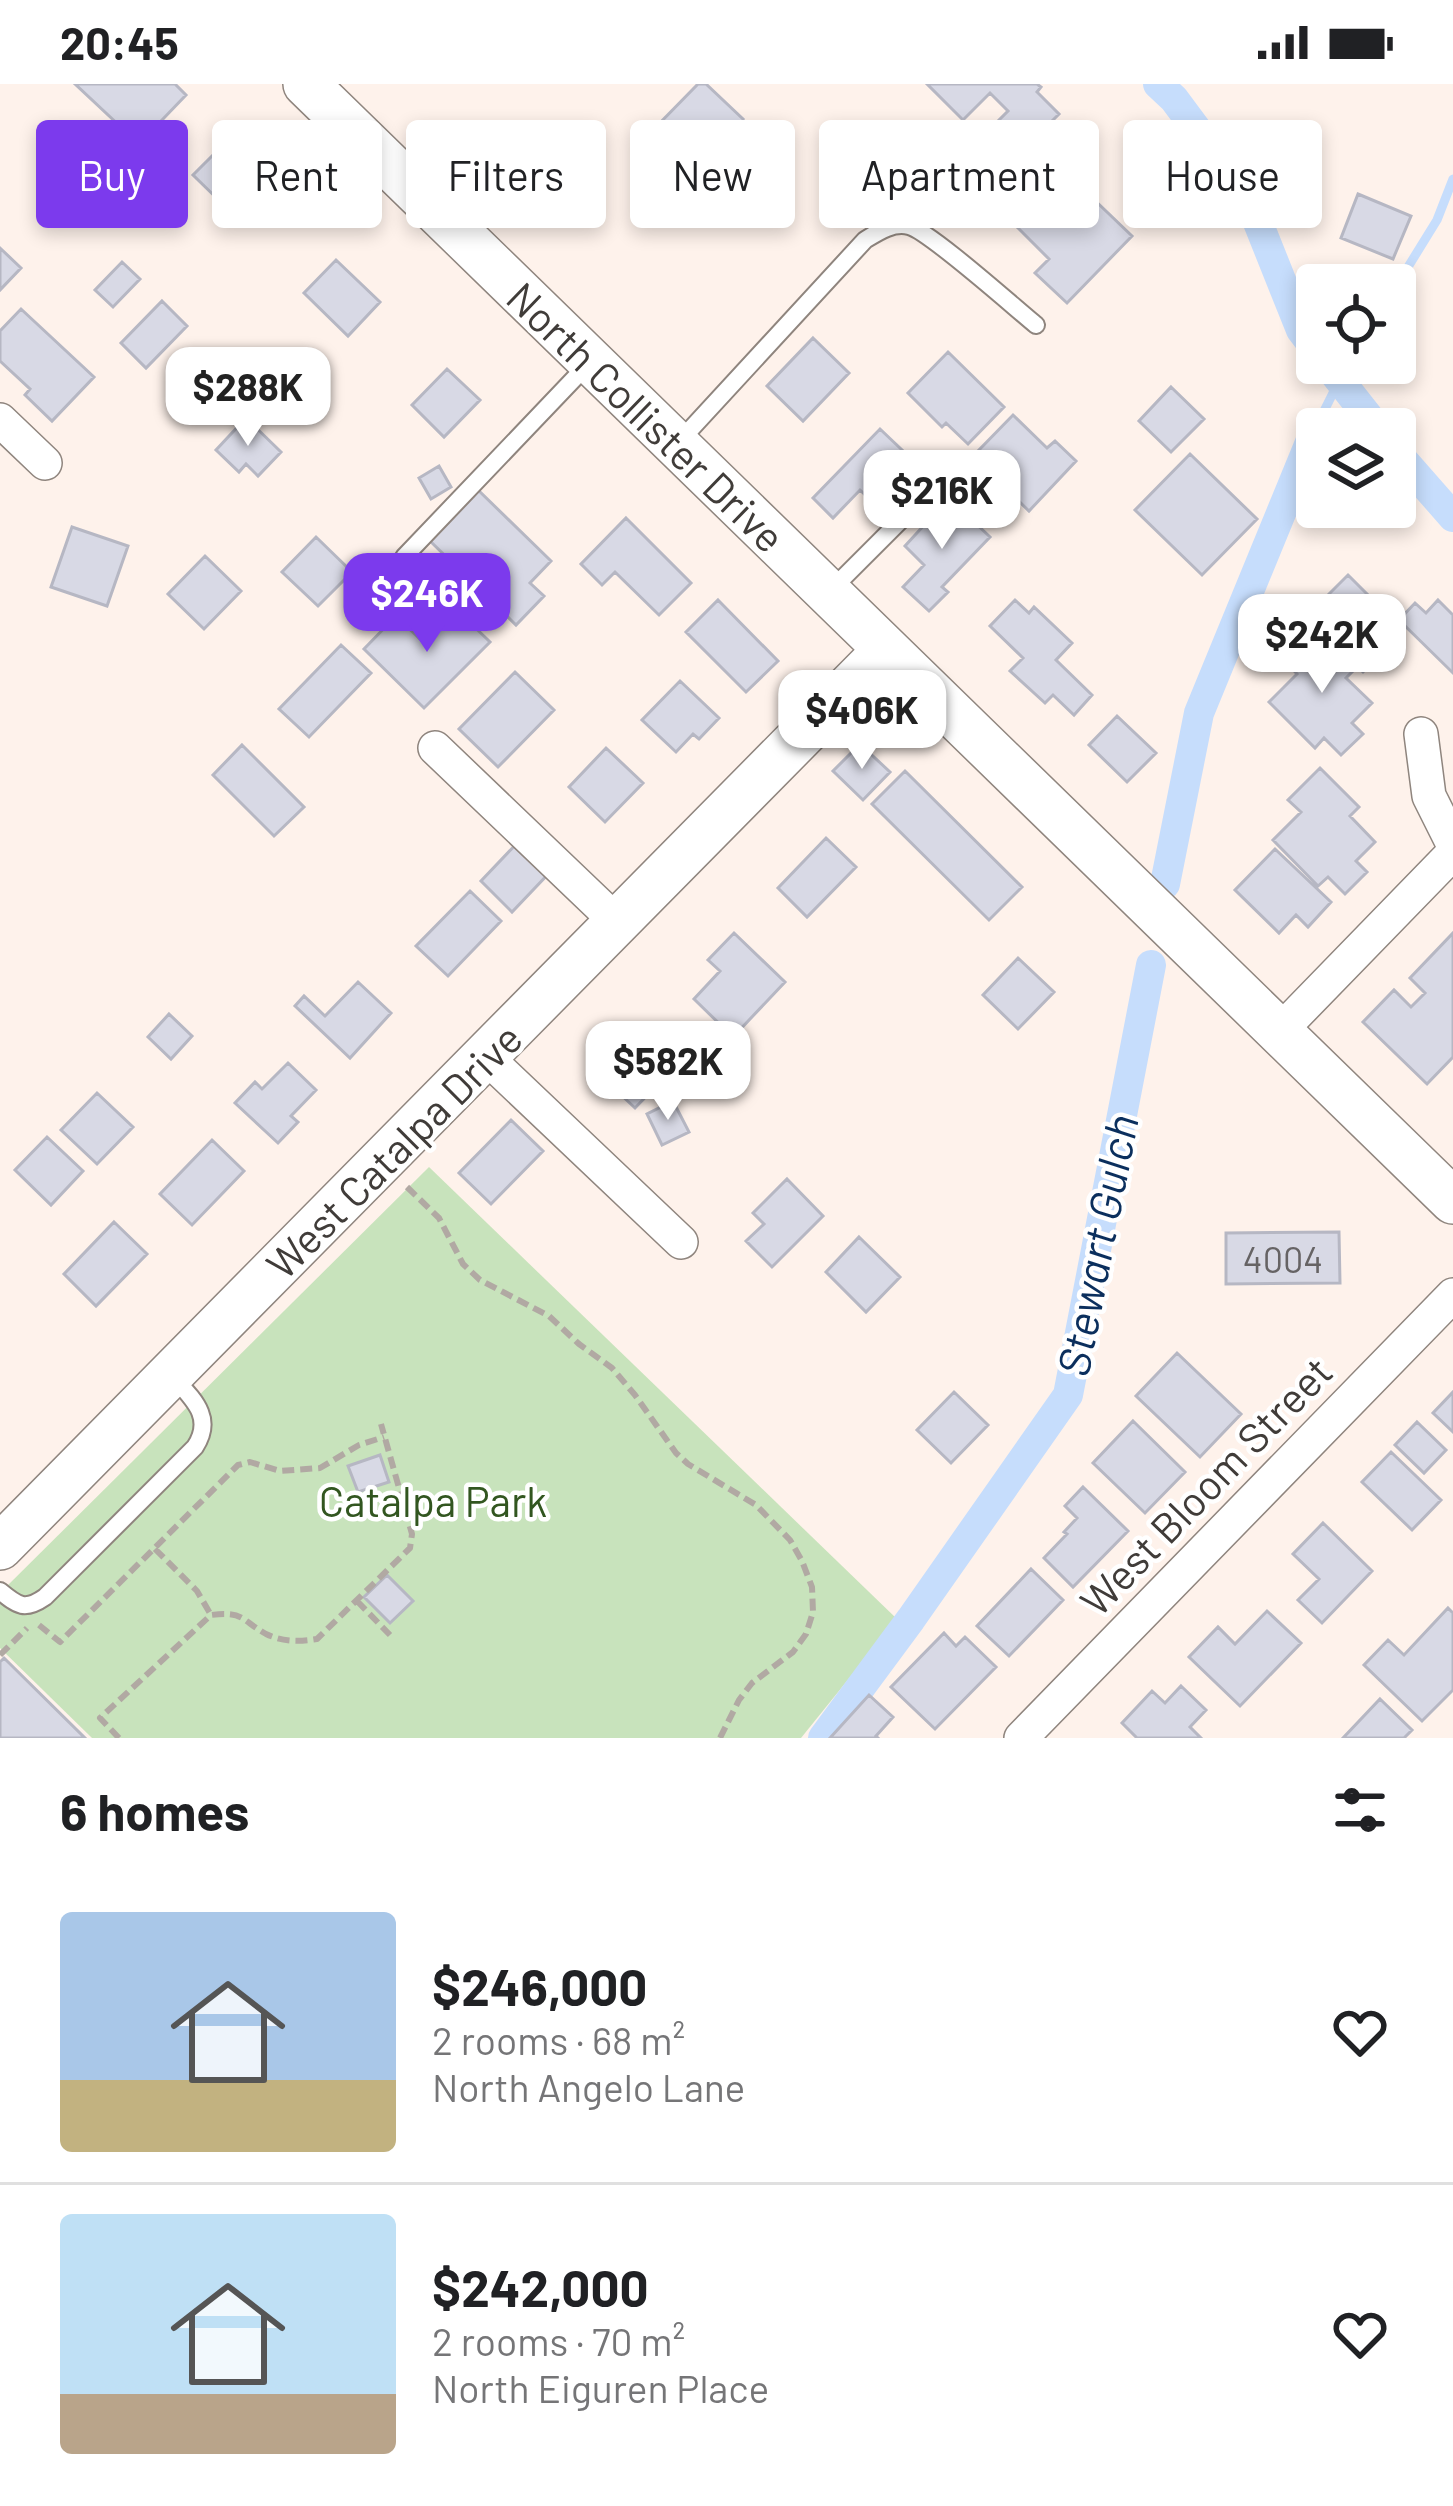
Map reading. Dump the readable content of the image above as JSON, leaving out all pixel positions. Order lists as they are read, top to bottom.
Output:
{
  "streets": {
    "street": ["North Collister Drive", "West Catalpa Drive", "West Bloom Street"]
  },
  "crossings": [
    ["North Collister Drive", "West Catalpa Drive"]
  ],
  "water": ["Stewart Gulch"],
  "parks": ["Catalpa Park"],
  "house_numbers": ["4004"],
  "page": {
    "status": "20:45",
    "chip": [
      "Buy",
      "Rent",
      "Filters",
      "New",
      "Apartment",
      "House"
    ],
    "price": [
      "$288K",
      "$216K",
      "$246K",
      "$242K",
      "$406K",
      "$582K"
    ],
    "heading": "6 homes",
    "list": [
      {
        "name": "$246,000",
        "note": "2 rooms · 68 m² · North Angelo Lane"
      },
      {
        "name": "$242,000",
        "note": "2 rooms · 70 m² · North Eiguren Place"
      }
    ]
  }
}
